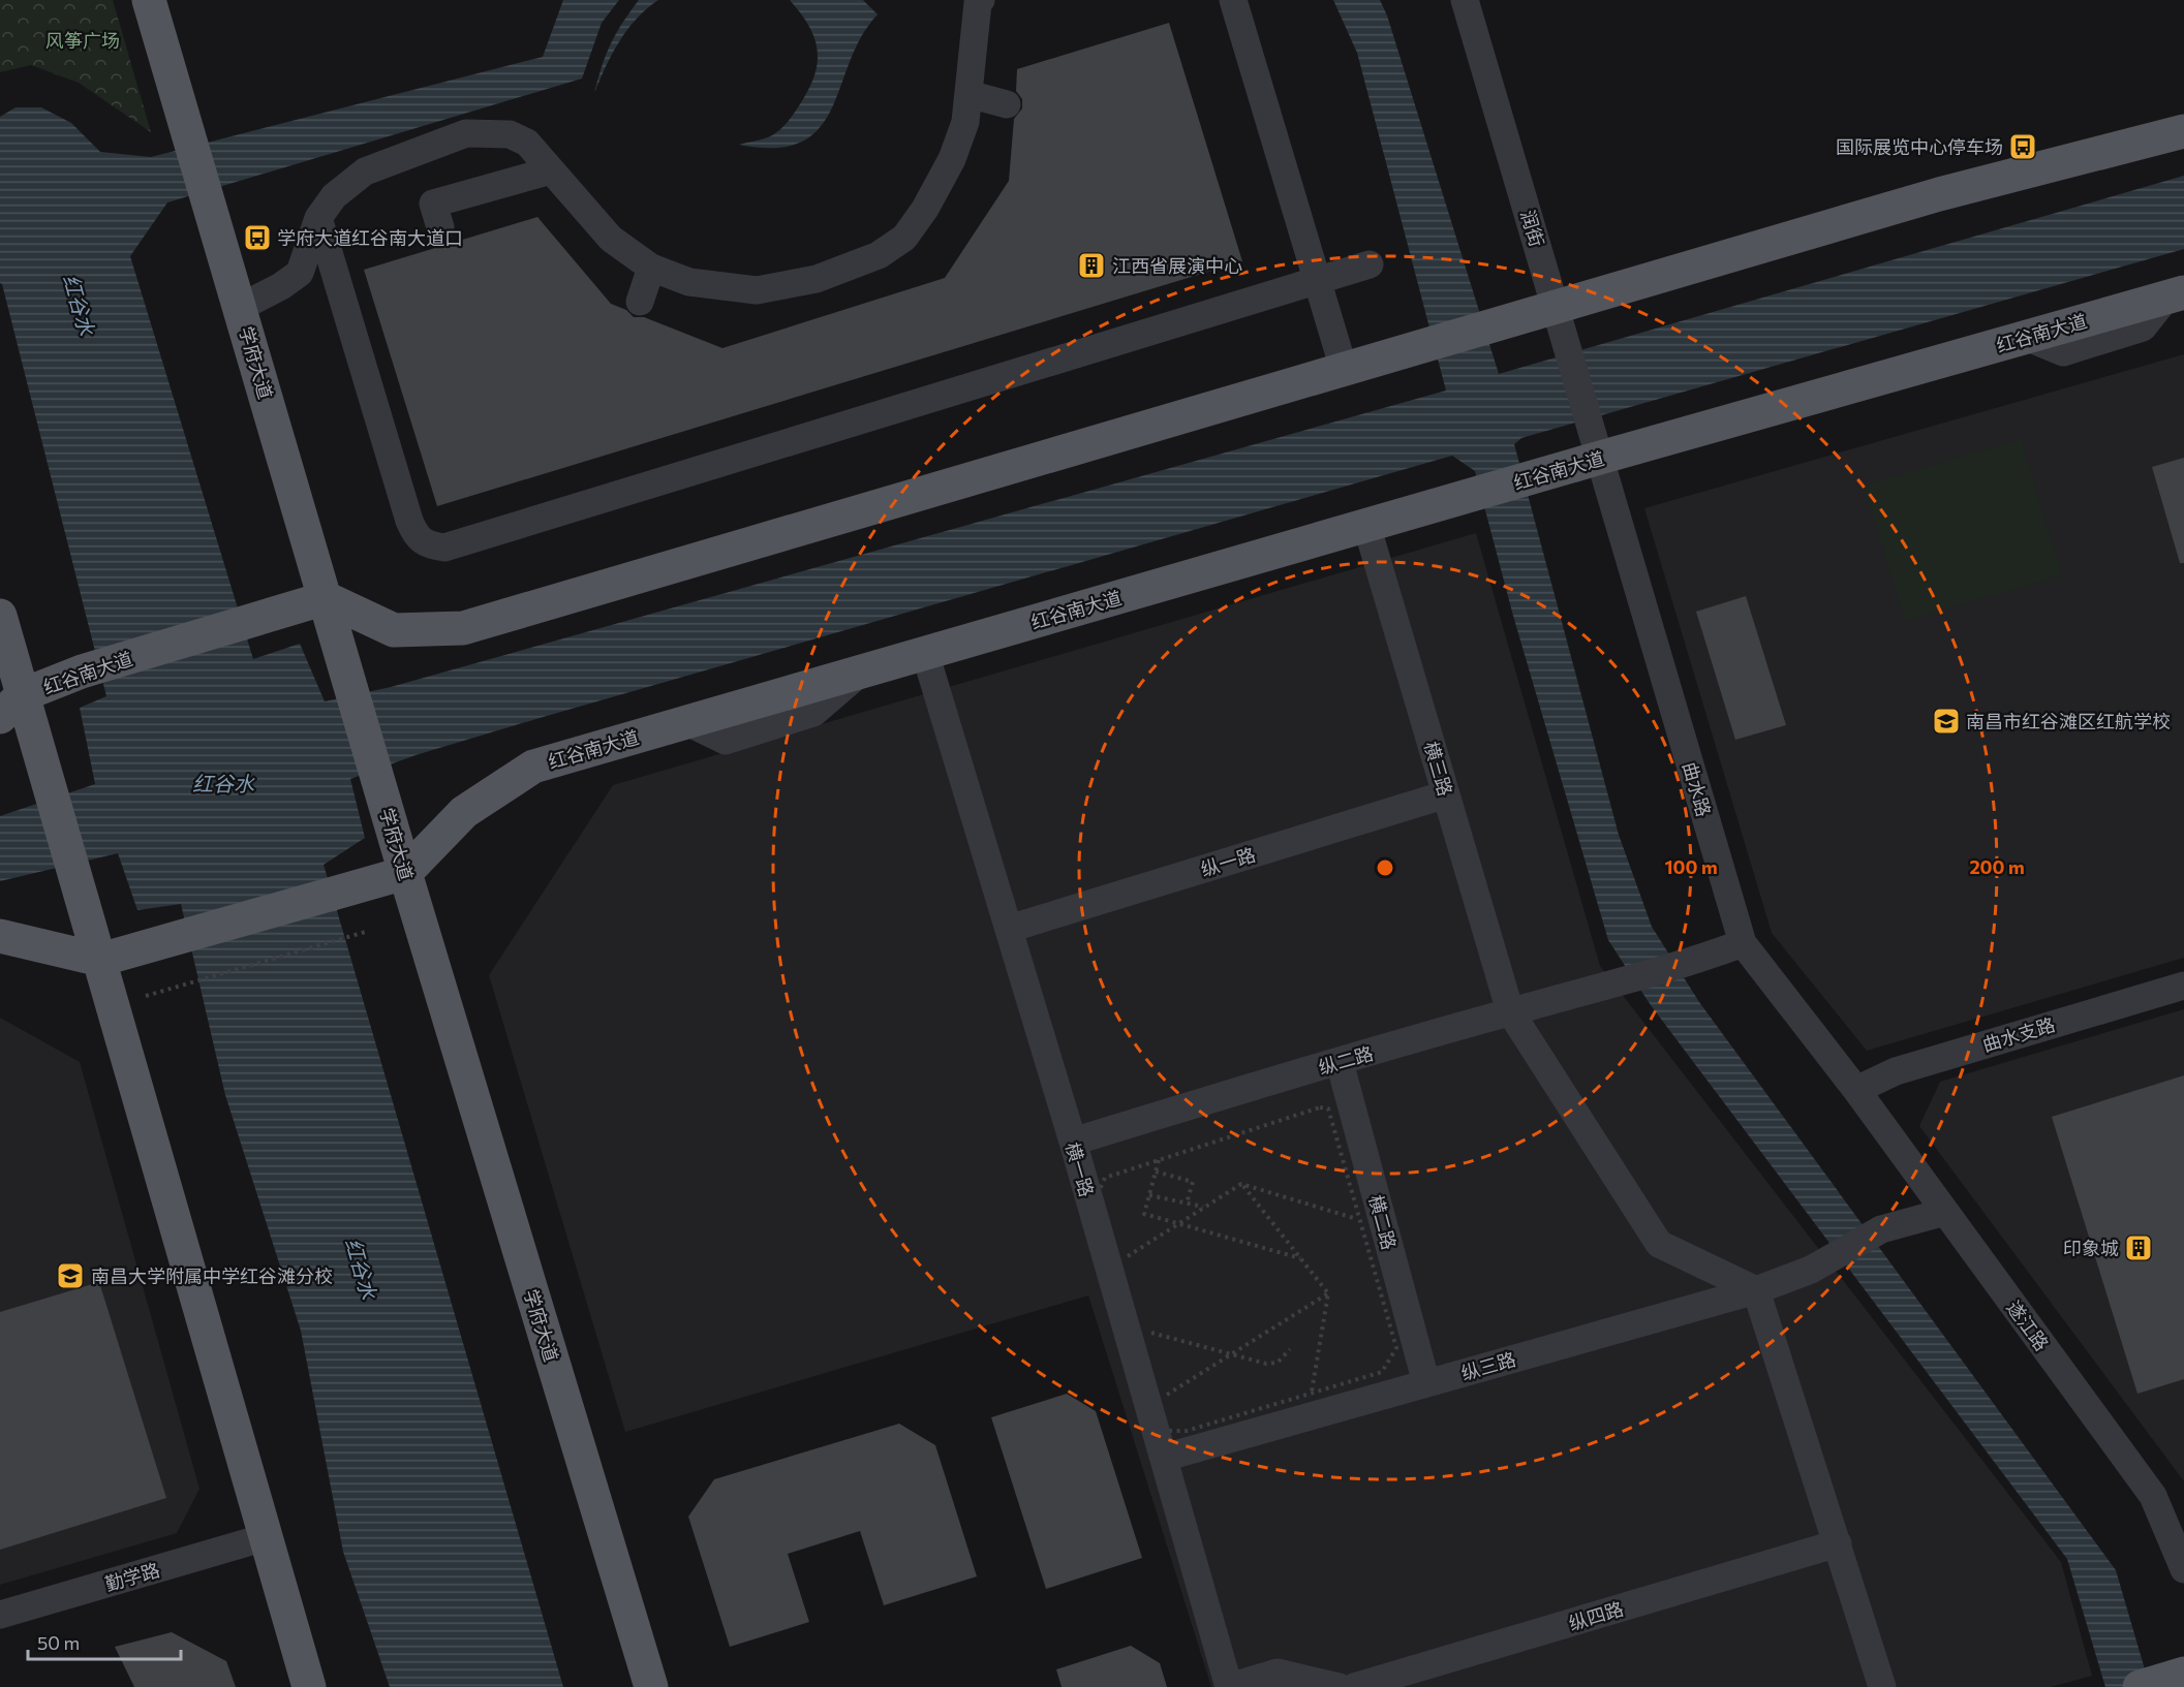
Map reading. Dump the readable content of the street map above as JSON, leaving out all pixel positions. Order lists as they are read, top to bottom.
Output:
{
  "streets": {
    "main road": ["红谷南大道", "学府大道"],
    "street": [
      "润街",
      "横三路",
      "曲水路",
      "纵一路",
      "曲水支路",
      "纵二路",
      "横一路",
      "横二路",
      "遂江路",
      "纵三路",
      "勤学路",
      "纵四路"
    ]
  },
  "crossings": [
    ["润街", "红谷南大道"],
    ["润街", "曲水路"],
    ["红谷南大道", "学府大道"],
    ["红谷南大道", "横三路"],
    ["红谷南大道", "曲水路"],
    ["红谷南大道", "横一路"],
    ["横三路", "纵一路"],
    ["横三路", "纵二路"],
    ["横三路", "纵三路"],
    ["曲水路", "曲水支路"],
    ["曲水路", "纵二路"],
    ["曲水路", "遂江路"],
    ["纵一路", "横一路"],
    ["曲水支路", "遂江路"],
    ["纵二路", "横一路"],
    ["纵二路", "横二路"],
    ["横一路", "纵三路"],
    ["横二路", "纵三路"],
    ["遂江路", "纵三路"]
  ],
  "water": ["红谷水"],
  "parks": ["风筝广场"],
  "places": {
    "bus stop": ["国际展览中心停车场", "学府大道红谷南大道口"],
    "building": ["江西省展演中心", "印象城"],
    "school or university": ["南昌市红谷滩区红航学校", "南昌大学附属中学红谷滩分校"]
  },
  "scale_bar": "50 m",
  "rings": ["100 m", "200 m"]
}
